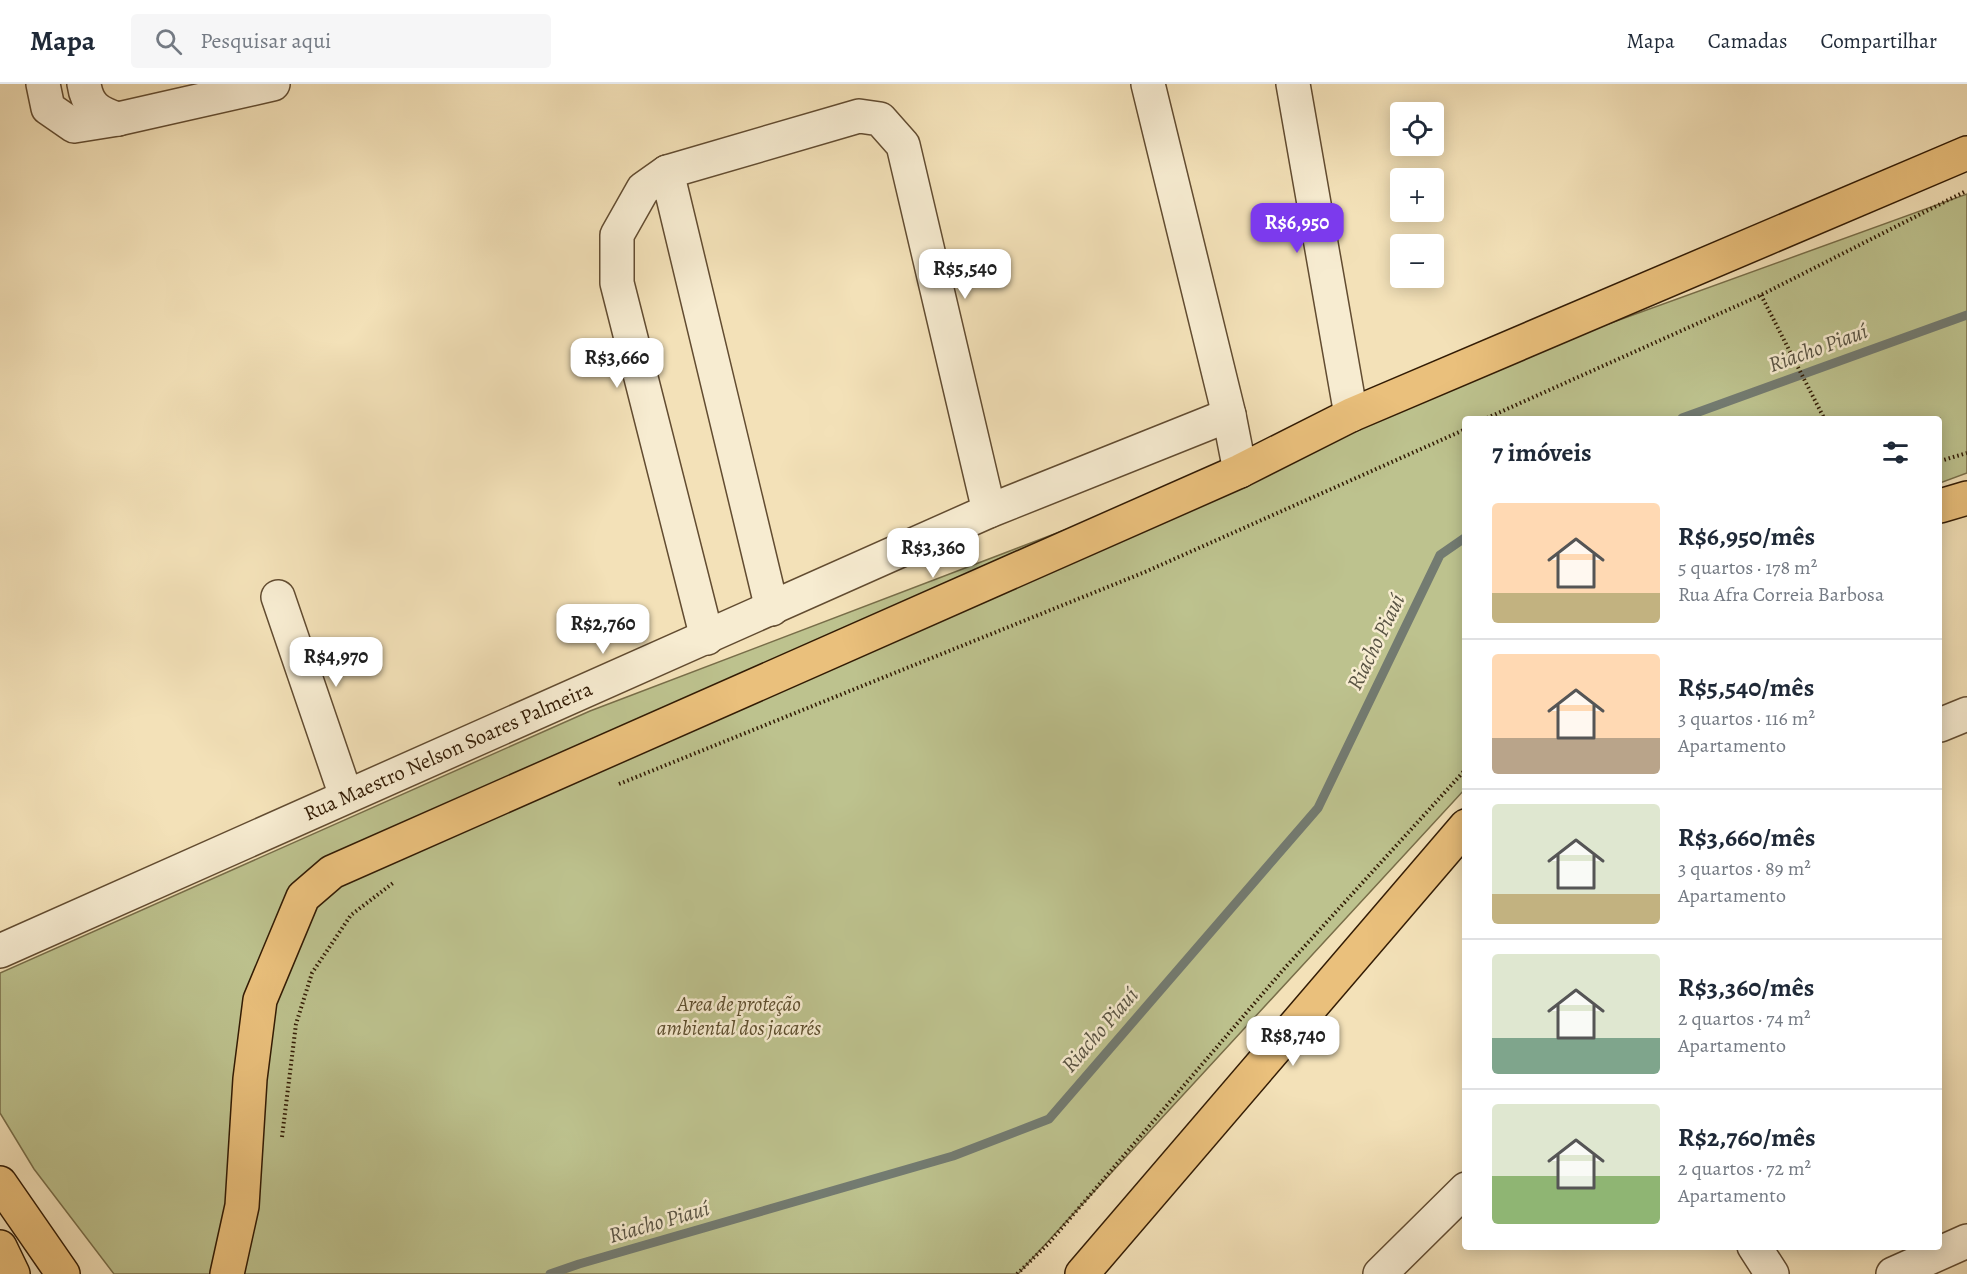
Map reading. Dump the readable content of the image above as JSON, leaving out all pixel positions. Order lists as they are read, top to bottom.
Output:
{
  "streets": {
    "street": ["Rua Maestro Nelson Soares Palmeira"]
  },
  "water": ["Riacho Piauí"],
  "parks": ["Area de proteção ambiental dos jacarés"],
  "page": {
    "header": "Mapa",
    "search": "Pesquisar aqui",
    "nav": ["Mapa", "Camadas", "Compartilhar"],
    "map_buttons": ["+", "−"],
    "price": [
      "R$6,950",
      "R$5,540",
      "R$3,660",
      "R$3,360",
      "R$2,760",
      "R$4,970",
      "R$8,740"
    ],
    "heading": "7 imóveis",
    "list": [
      {
        "name": "R$6,950/mês",
        "note": "5 quartos · 178 m² · Rua Afra Correia Barbosa"
      },
      {
        "name": "R$5,540/mês",
        "note": "3 quartos · 116 m² · Apartamento"
      },
      {
        "name": "R$3,660/mês",
        "note": "3 quartos · 89 m² · Apartamento"
      },
      {
        "name": "R$3,360/mês",
        "note": "2 quartos · 74 m² · Apartamento"
      },
      {
        "name": "R$2,760/mês",
        "note": "2 quartos · 72 m² · Apartamento"
      }
    ]
  }
}
